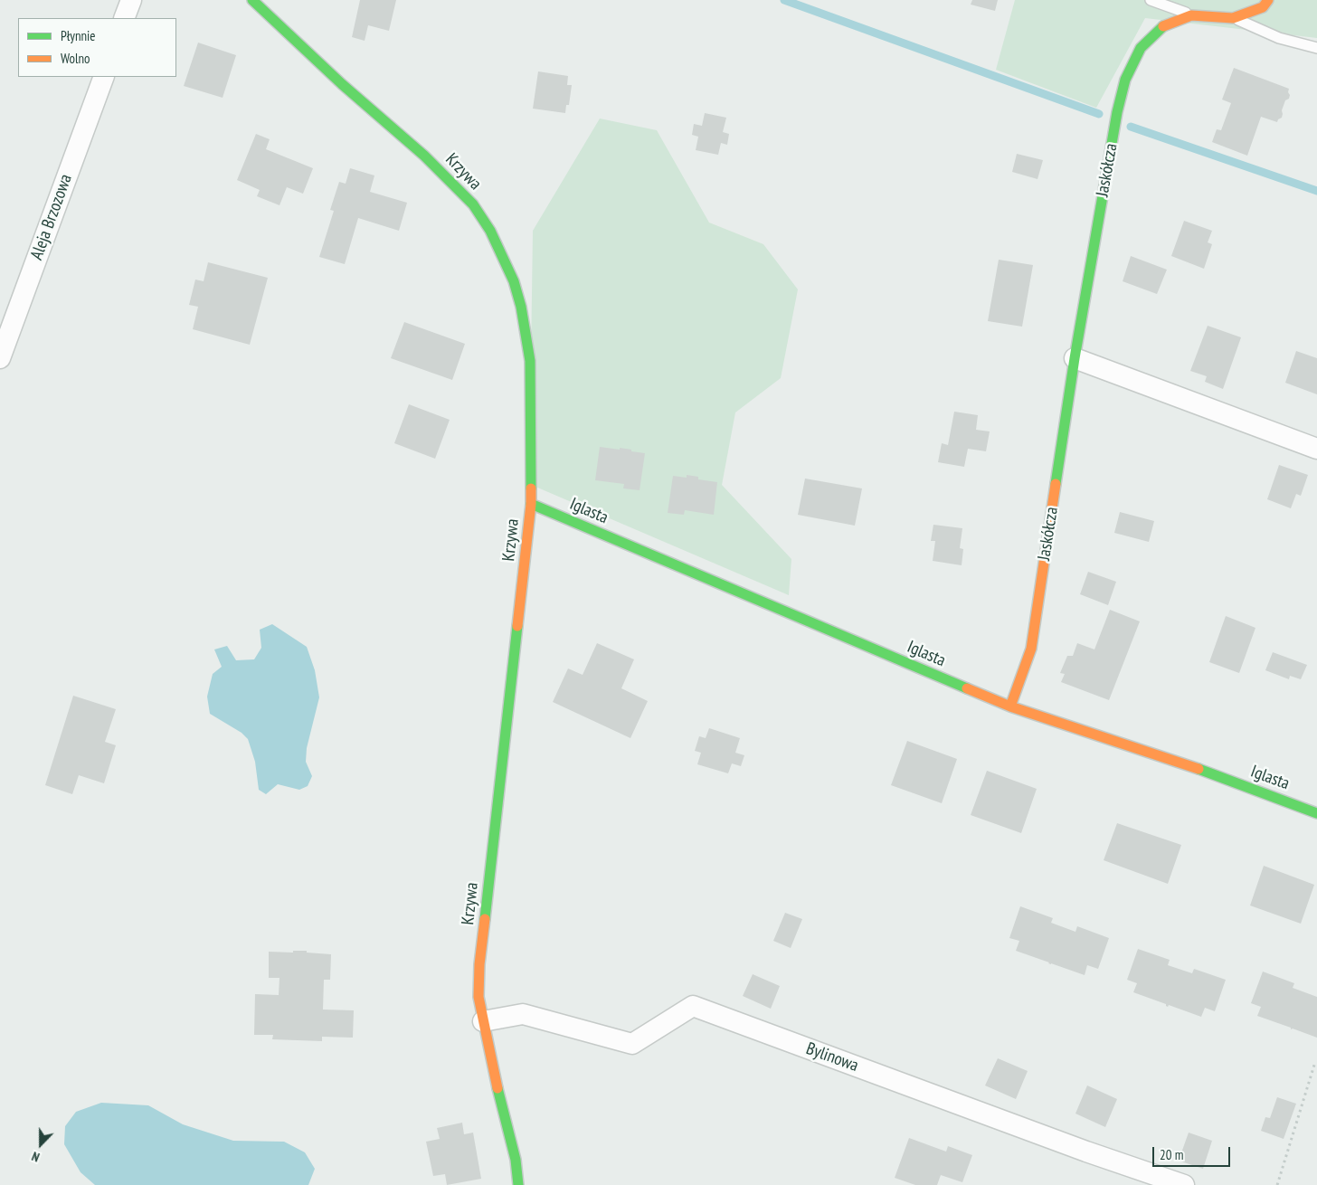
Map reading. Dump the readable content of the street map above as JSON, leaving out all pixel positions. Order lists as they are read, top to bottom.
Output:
{
  "streets": {
    "street": [
      "Jaskółcza",
      "Krzywa",
      "Aleja Brzozowa",
      "Iglasta",
      "Bylinowa"
    ]
  },
  "crossings": [
    ["Jaskółcza", "Iglasta"],
    ["Krzywa", "Iglasta"],
    ["Krzywa", "Bylinowa"]
  ],
  "legend": ["Płynnie", "Wolno"],
  "scale_bar": "20 m",
  "north": "bottom"
}
